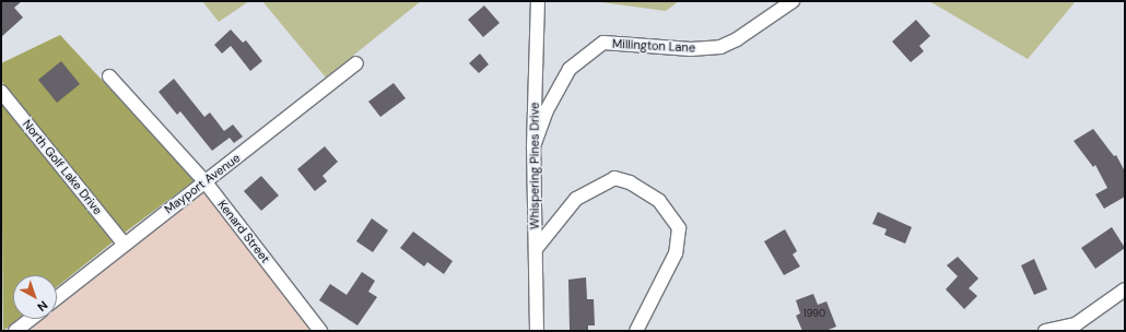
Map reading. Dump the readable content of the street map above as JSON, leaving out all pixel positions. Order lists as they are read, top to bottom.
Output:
{
  "streets": {
    "street": [
      "Millington Lane",
      "Whispering Pines Drive",
      "North Golf Lake Drive",
      "Mayport Avenue",
      "Kenard Street"
    ]
  },
  "crossings": [
    ["Millington Lane", "Whispering Pines Drive"],
    ["North Golf Lake Drive", "Mayport Avenue"],
    ["Mayport Avenue", "Kenard Street"]
  ],
  "house_numbers": ["1990"],
  "north": "bottom right"
}
